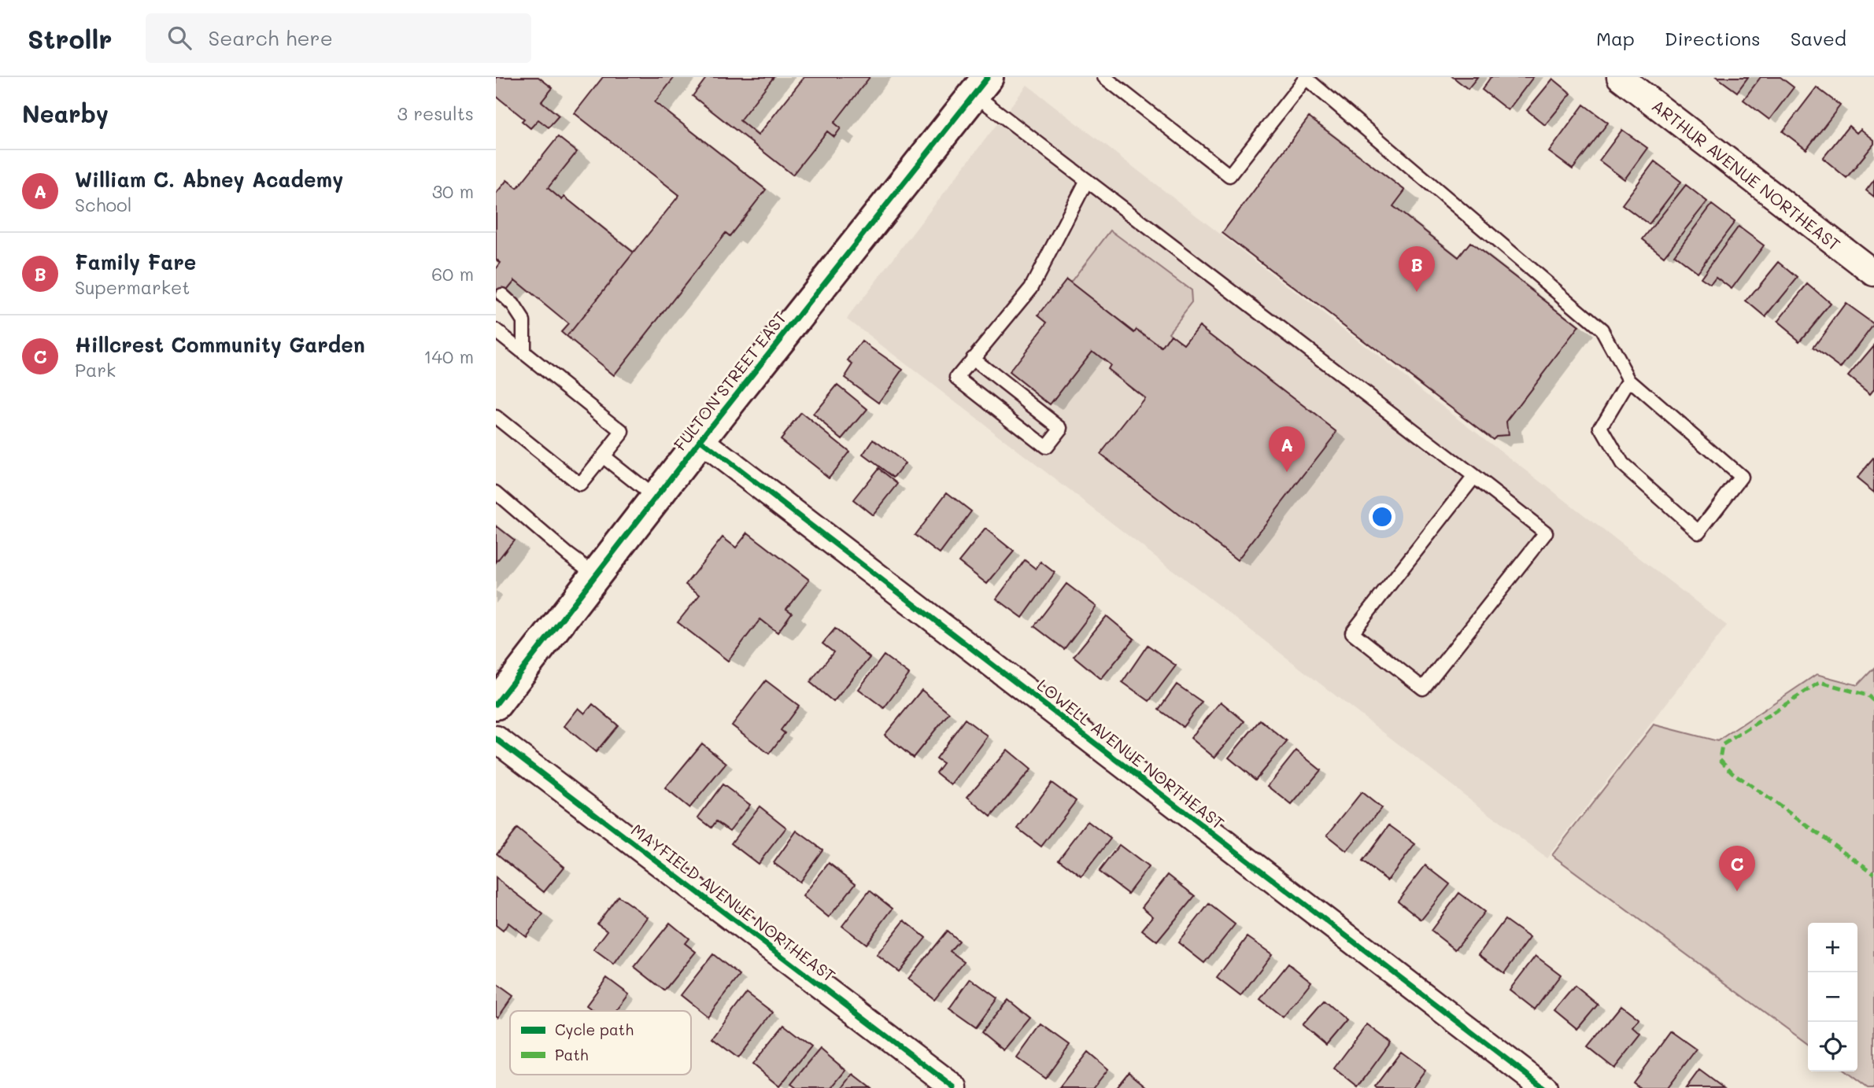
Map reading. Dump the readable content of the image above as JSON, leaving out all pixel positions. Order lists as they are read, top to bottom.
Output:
{
  "streets": {
    "main road": ["FULTON STREET EAST"],
    "street": ["ARTHUR AVENUE NORTHEAST", "LOWELL AVENUE NORTHEAST", "MAYFIELD AVENUE NORTHEAST"]
  },
  "crossings": [
    ["FULTON STREET EAST", "LOWELL AVENUE NORTHEAST"]
  ],
  "legend": ["Cycle path", "Path"],
  "page": {
    "header": "Strollr",
    "search": "Search here",
    "nav": ["Map", "Directions", "Saved"],
    "heading": ["Nearby", "3 results"],
    "list": [
      {
        "mark": "A",
        "name": "William C. Abney Academy",
        "note": "School",
        "value": "30 m"
      },
      {
        "mark": "B",
        "name": "Family Fare",
        "note": "Supermarket",
        "value": "60 m"
      },
      {
        "mark": "C",
        "name": "Hillcrest Community Garden",
        "note": "Park",
        "value": "140 m"
      }
    ],
    "pins": ["B", "A", "C"],
    "map_buttons": ["+", "−"]
  }
}
